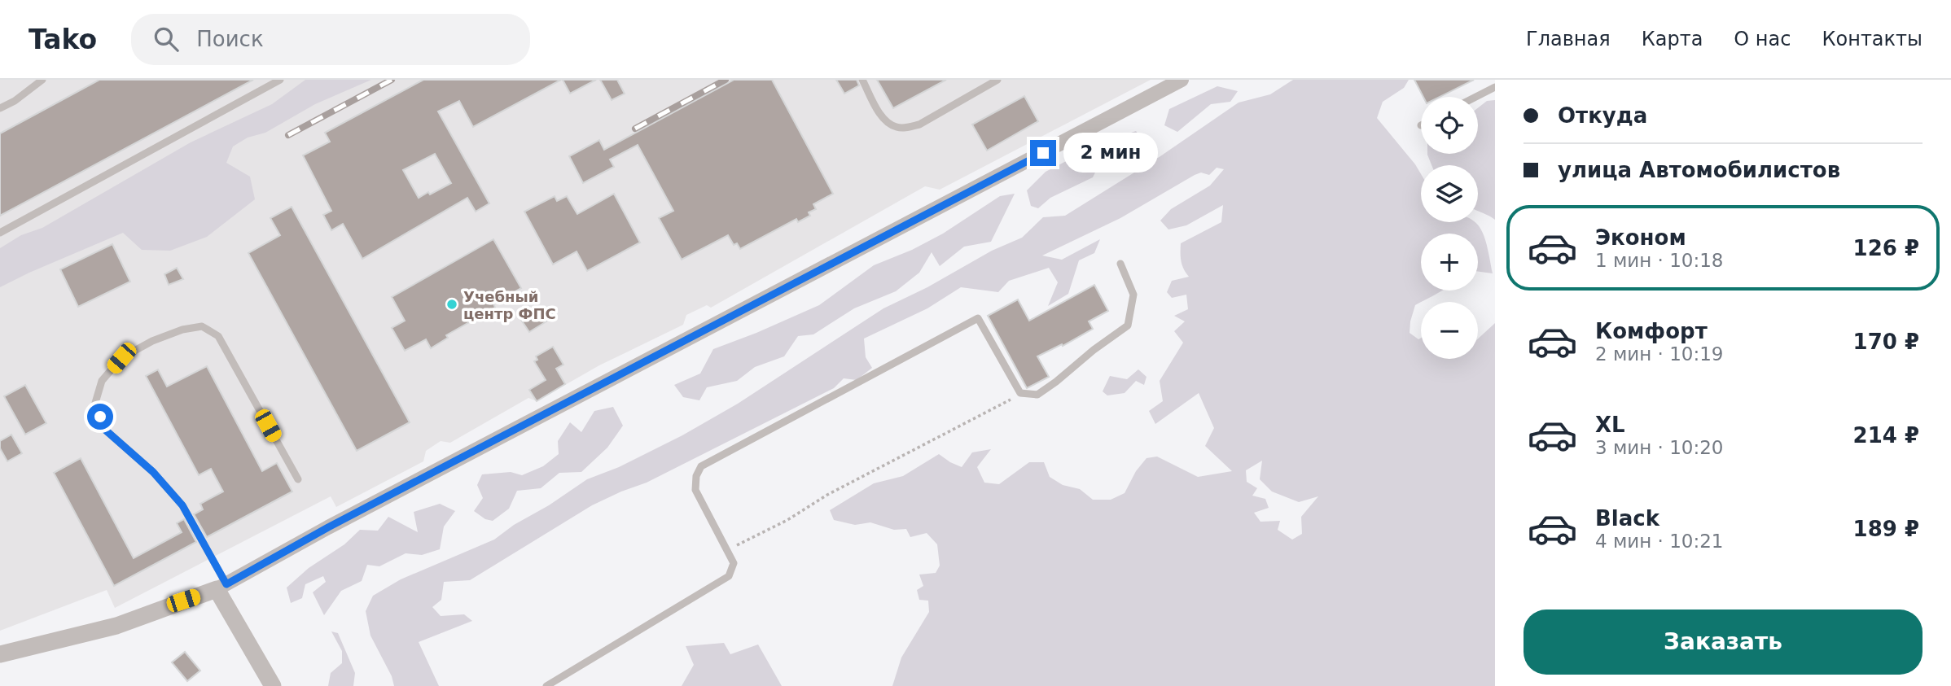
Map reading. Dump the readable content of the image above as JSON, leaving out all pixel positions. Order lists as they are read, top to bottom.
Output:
{
  "places": ["Учебный центр ФПС"],
  "page": {
    "header": "Tako",
    "search": "Поиск",
    "nav": [
      "Главная",
      "Карта",
      "О нас",
      "Контакты"
    ],
    "banner": ["Откуда", "улица Автомобилистов"],
    "map_buttons": ["+", "−"],
    "bubble": "2 мин",
    "list": [
      {
        "name": "Эконом",
        "note": "1 мин · 10:18",
        "value": "126 ₽"
      },
      {
        "name": "Комфорт",
        "note": "2 мин · 10:19",
        "value": "170 ₽"
      },
      {
        "name": "XL",
        "note": "3 мин · 10:20",
        "value": "214 ₽"
      },
      {
        "name": "Black",
        "note": "4 мин · 10:21",
        "value": "189 ₽"
      }
    ],
    "buttons": "Заказать"
  }
}
